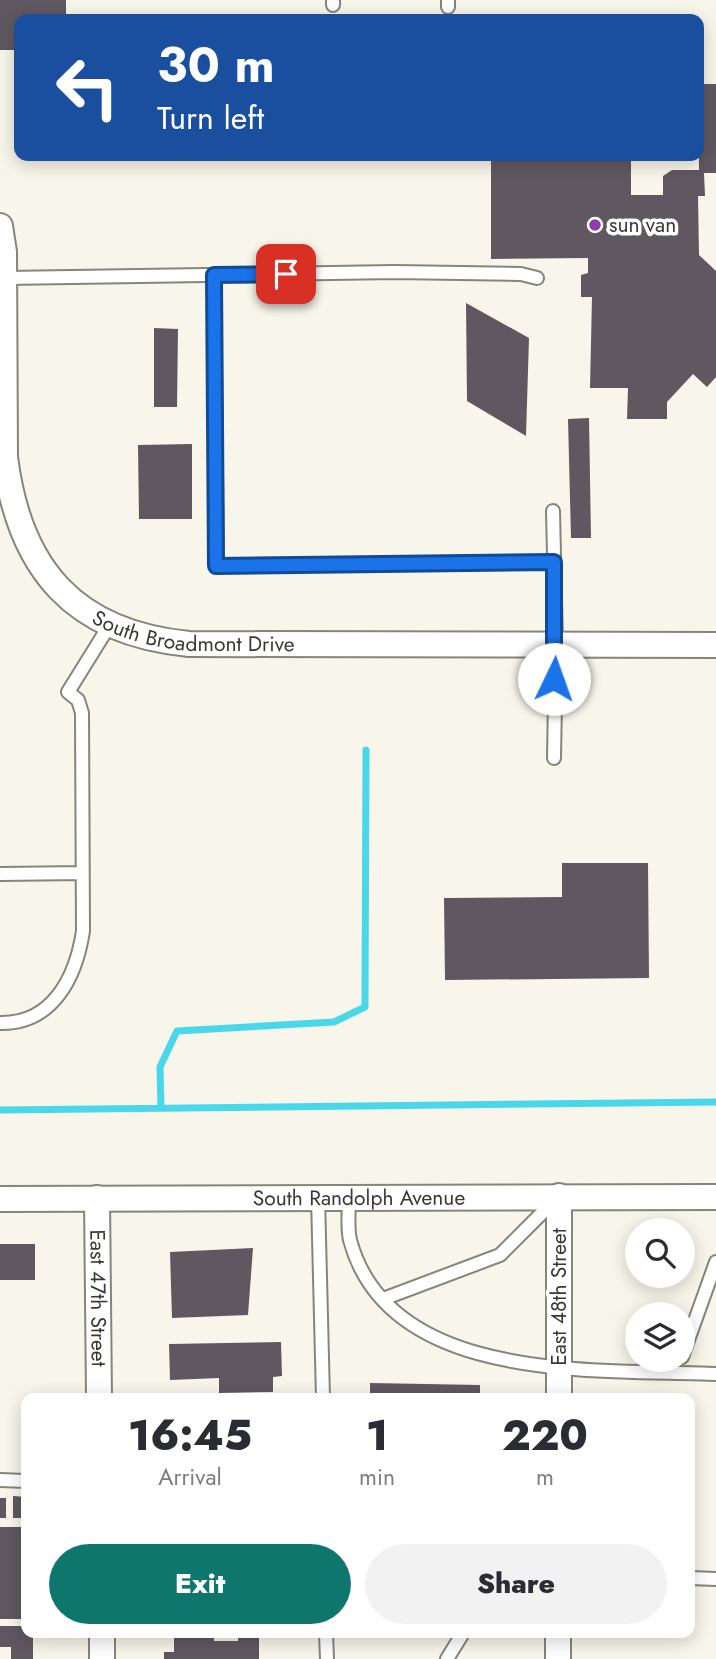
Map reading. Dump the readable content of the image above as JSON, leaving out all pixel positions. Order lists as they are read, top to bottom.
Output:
{
  "streets": {
    "street": [
      "South Broadmont Drive",
      "South Randolph Avenue",
      "East 48th Street",
      "East 47th Street"
    ]
  },
  "crossings": [
    ["South Randolph Avenue", "East 48th Street"],
    ["South Randolph Avenue", "East 47th Street"]
  ],
  "places": ["sun van"],
  "page": {
    "turn": ["30 m", "Turn left"],
    "eta": [
      "16:45",
      "Arrival",
      "1",
      "min",
      "220",
      "m"
    ],
    "buttons": ["Exit", "Share"]
  }
}
